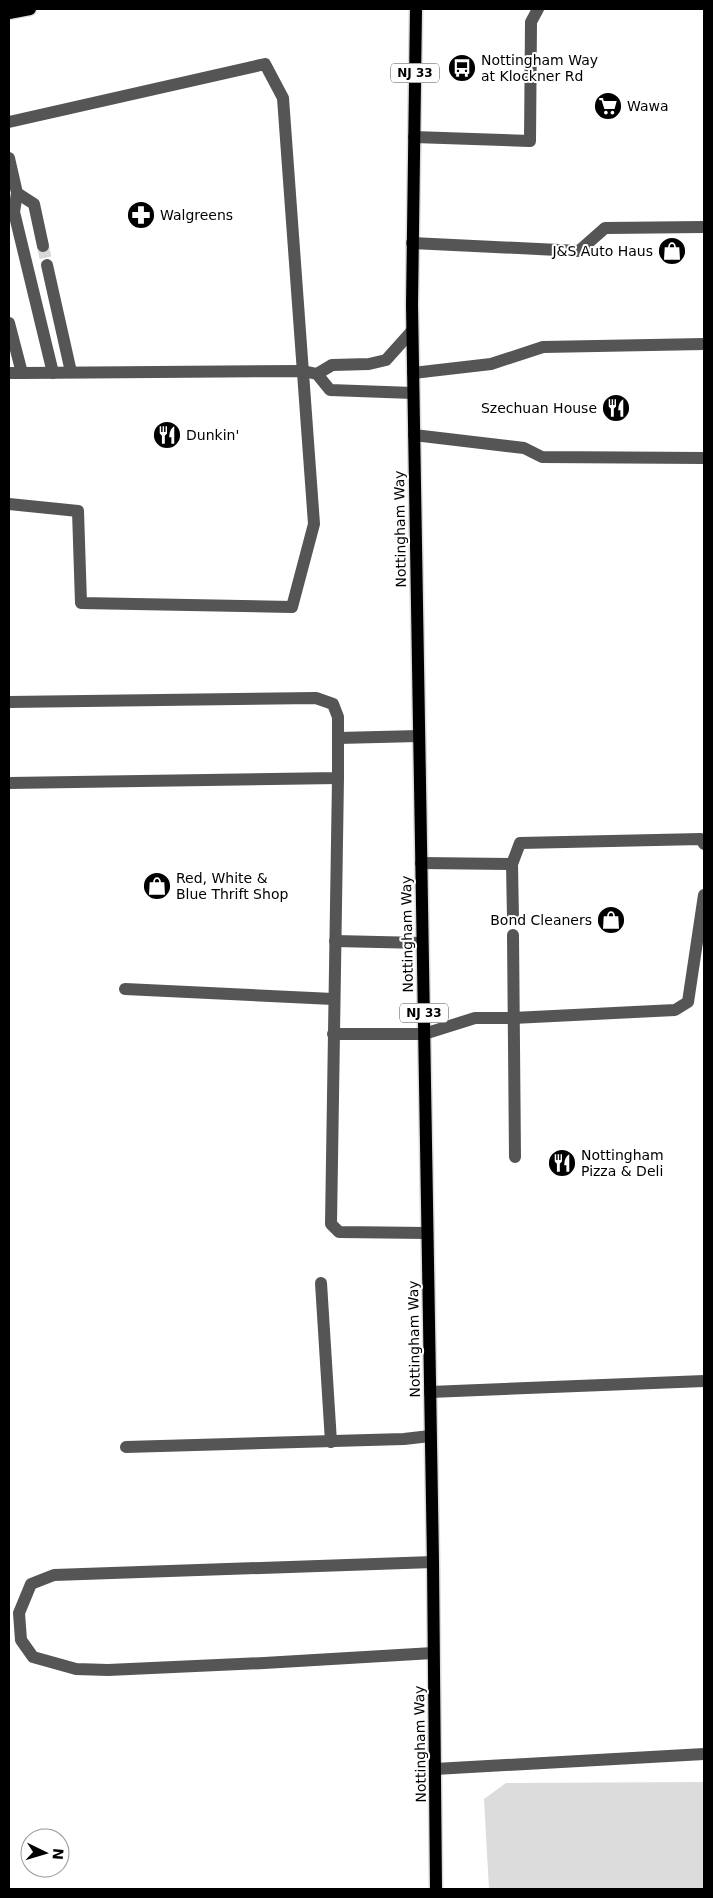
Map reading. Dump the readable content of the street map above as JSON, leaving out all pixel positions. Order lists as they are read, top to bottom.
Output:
{
  "streets": {
    "main road": ["NJ 33", "Nottingham Way"]
  },
  "places": {
    "bus stop": ["Nottingham Way at Klockner Rd"],
    "supermarket": ["Wawa"],
    "pharmacy": ["Walgreens"],
    "shop": ["J&S Auto Haus", "Red, White & Blue Thrift Shop", "Bond Cleaners"],
    "restaurant": ["Szechuan House", "Dunkin'", "Nottingham Pizza & Deli"]
  },
  "north": "right"
}
